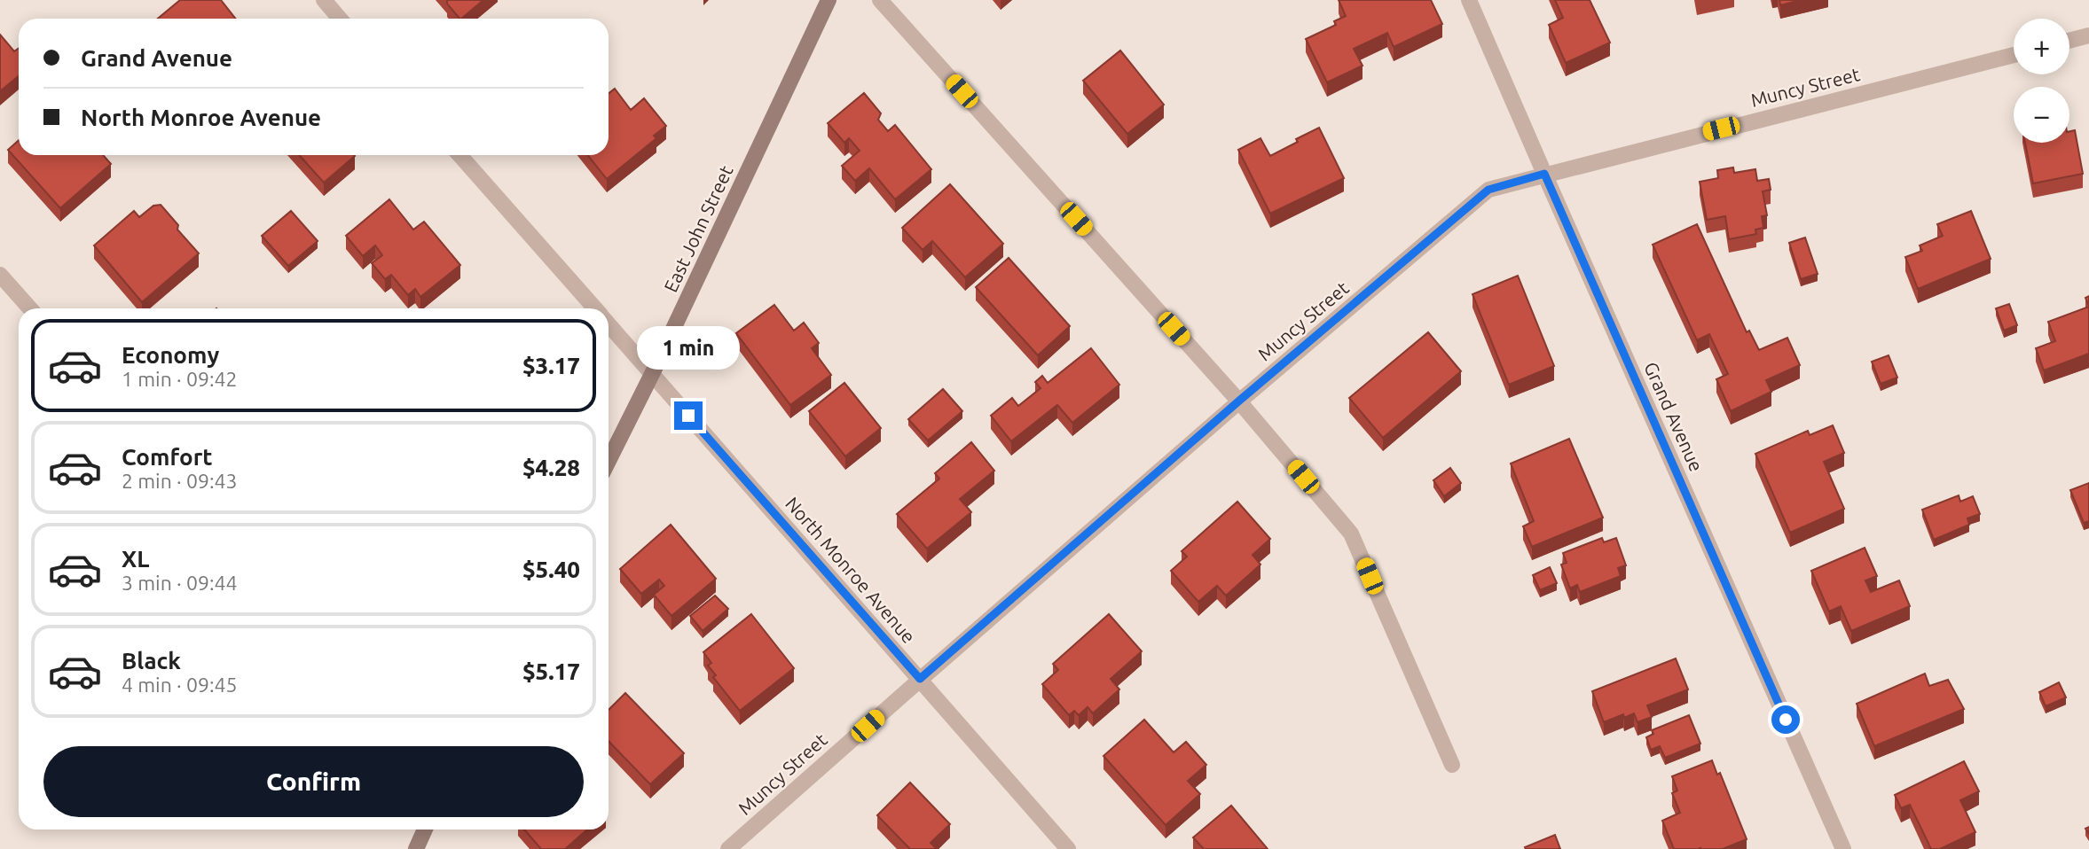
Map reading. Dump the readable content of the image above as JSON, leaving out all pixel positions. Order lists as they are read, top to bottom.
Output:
{
  "streets": {
    "street": [
      "Muncy Street",
      "East John Street",
      "Grand Avenue",
      "North Monroe Avenue"
    ]
  },
  "crossings": [
    ["Muncy Street", "Grand Avenue"],
    ["Muncy Street", "North Monroe Avenue"],
    ["East John Street", "North Monroe Avenue"]
  ],
  "page": {
    "map_buttons": ["+", "−"],
    "banner": ["Grand Avenue", "North Monroe Avenue"],
    "list": [
      {
        "name": "Economy",
        "note": "1 min · 09:42",
        "value": "$3.17"
      },
      {
        "name": "Comfort",
        "note": "2 min · 09:43",
        "value": "$4.28"
      },
      {
        "name": "XL",
        "note": "3 min · 09:44",
        "value": "$5.40"
      },
      {
        "name": "Black",
        "note": "4 min · 09:45",
        "value": "$5.17"
      }
    ],
    "bubble": "1 min",
    "buttons": "Confirm"
  }
}
